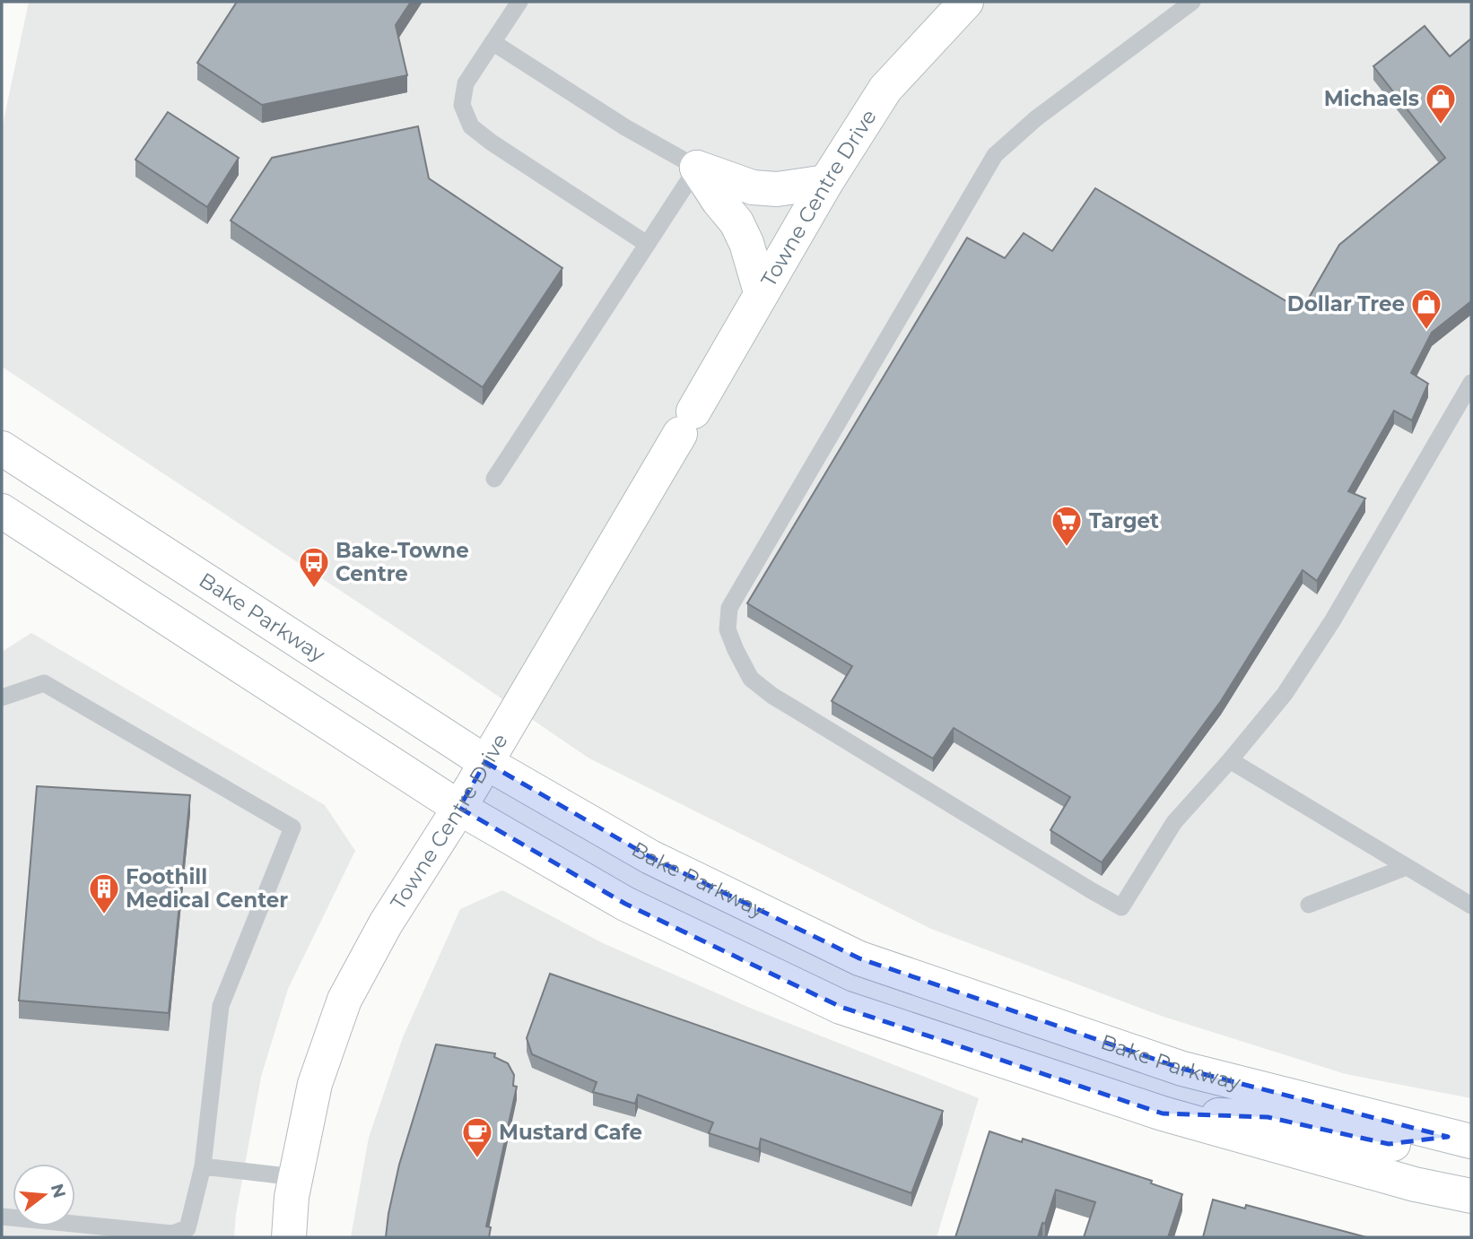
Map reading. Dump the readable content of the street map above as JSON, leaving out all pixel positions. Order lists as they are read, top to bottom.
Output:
{
  "streets": {
    "main road": ["Towne Centre Drive", "Bake Parkway"]
  },
  "crossings": [
    ["Towne Centre Drive", "Bake Parkway"]
  ],
  "places": {
    "shop": ["Michaels", "Dollar Tree"],
    "supermarket": ["Target"],
    "bus stop": ["Bake-Towne Centre"],
    "building": ["Foothill Medical Center"],
    "cafe": ["Mustard Cafe"]
  },
  "north": "right"
}
